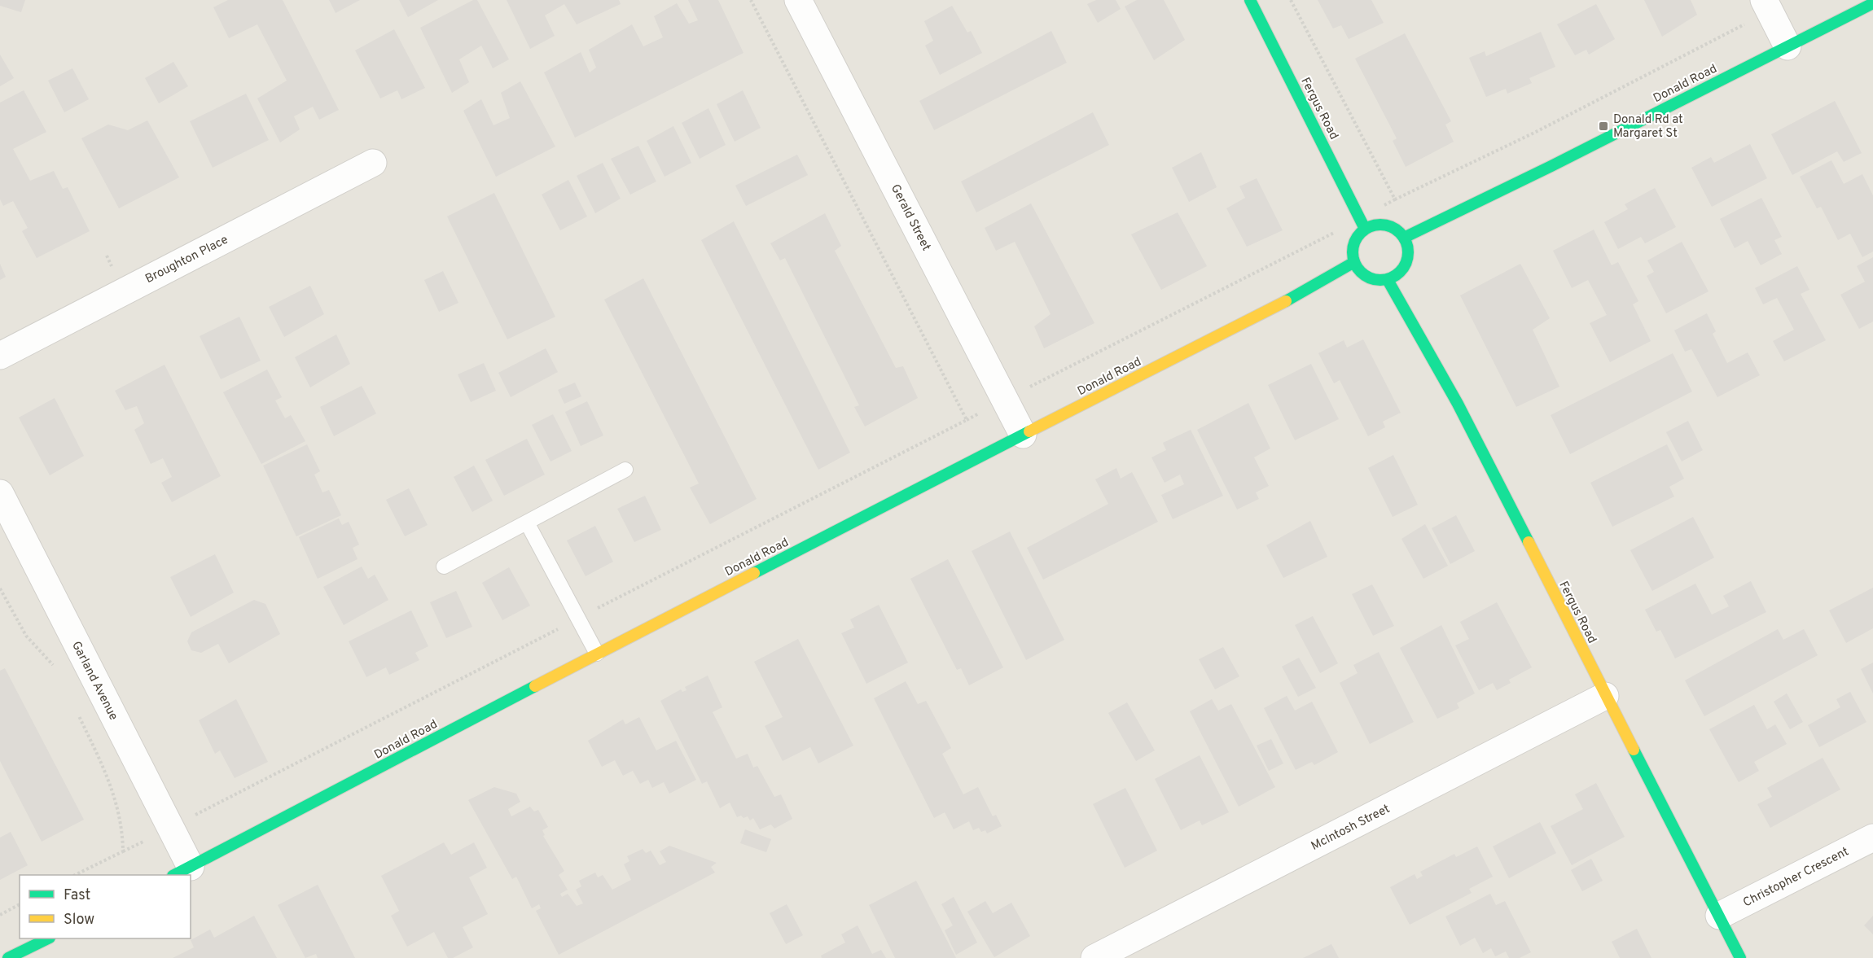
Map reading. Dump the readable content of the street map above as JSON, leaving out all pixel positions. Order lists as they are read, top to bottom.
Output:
{
  "streets": {
    "street": [
      "Donald Road",
      "Fergus Road",
      "Gerald Street",
      "Broughton Place",
      "Garland Avenue",
      "McIntosh Street",
      "Christopher Crescent"
    ]
  },
  "crossings": [
    ["Donald Road", "Fergus Road"],
    ["Donald Road", "Gerald Street"],
    ["Donald Road", "Garland Avenue"],
    ["Fergus Road", "McIntosh Street"],
    ["Fergus Road", "Christopher Crescent"]
  ],
  "places": {
    "transit": ["Donald Rd at Margaret St"]
  },
  "legend": ["Fast", "Slow"]
}
